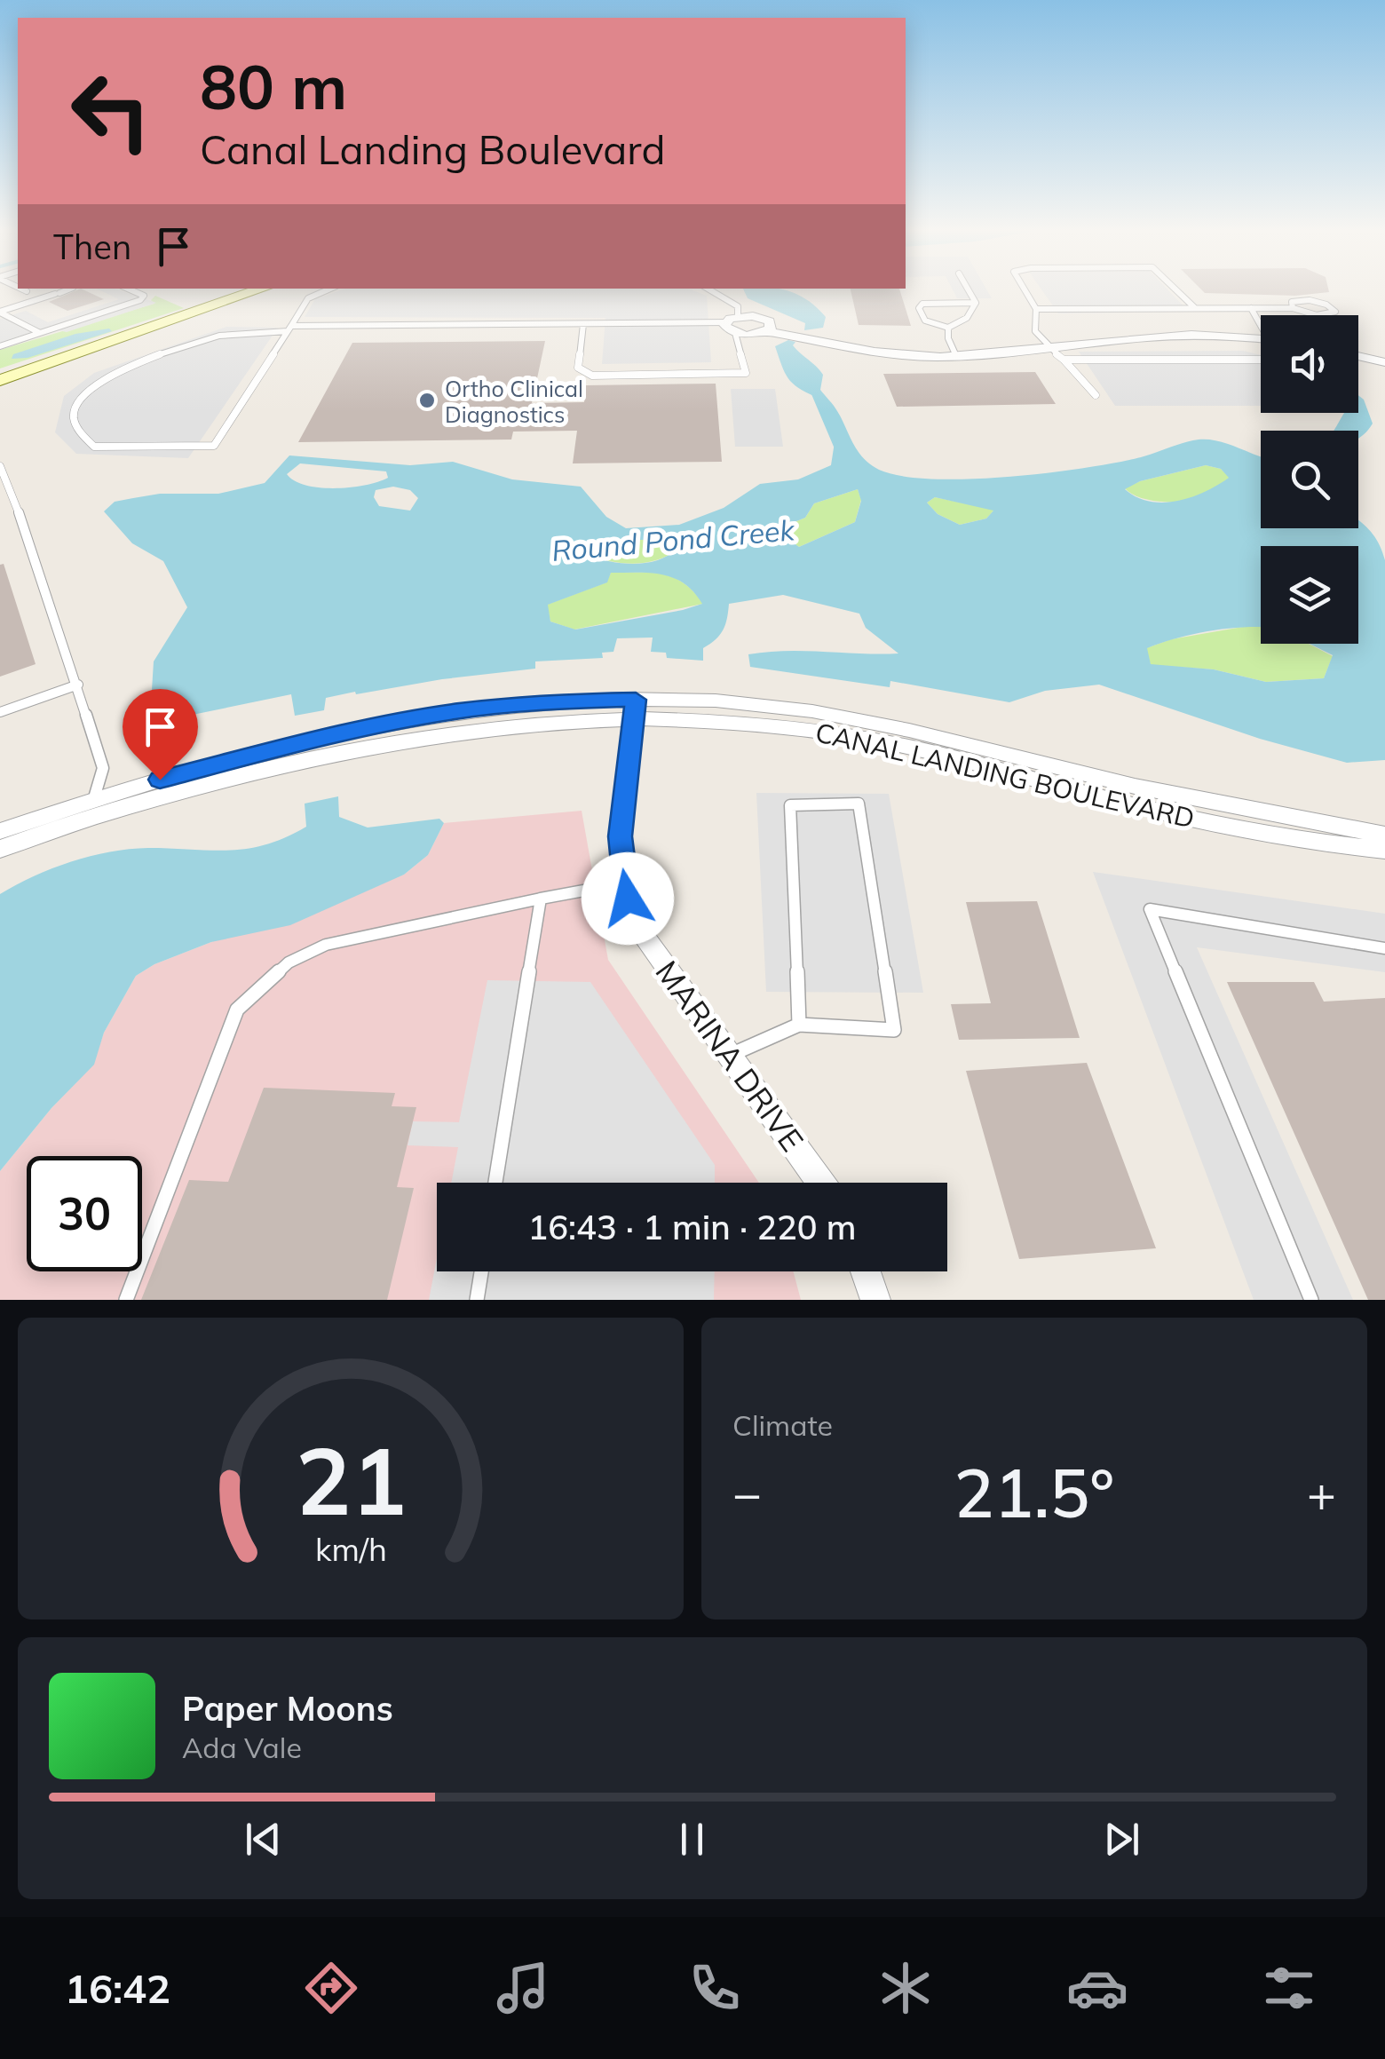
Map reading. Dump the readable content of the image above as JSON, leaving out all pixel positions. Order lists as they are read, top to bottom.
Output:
{
  "streets": {
    "street": ["CANAL LANDING BOULEVARD", "MARINA DRIVE"]
  },
  "crossings": [
    ["CANAL LANDING BOULEVARD", "MARINA DRIVE"]
  ],
  "water": ["Round Pond Creek"],
  "places": ["Ortho Clinical Diagnostics"],
  "page": {
    "turn": ["80 m", "Canal Landing Boulevard"],
    "then": "Then",
    "limit": "30",
    "trip": "16:43 · 1 min · 220 m",
    "tile": "Climate",
    "heat": ["−", "21.5°", "+"],
    "song": ["Paper Moons", "Ada Vale"],
    "tabs": "16:42",
    "gauge": ["21", "km/h"]
  }
}
